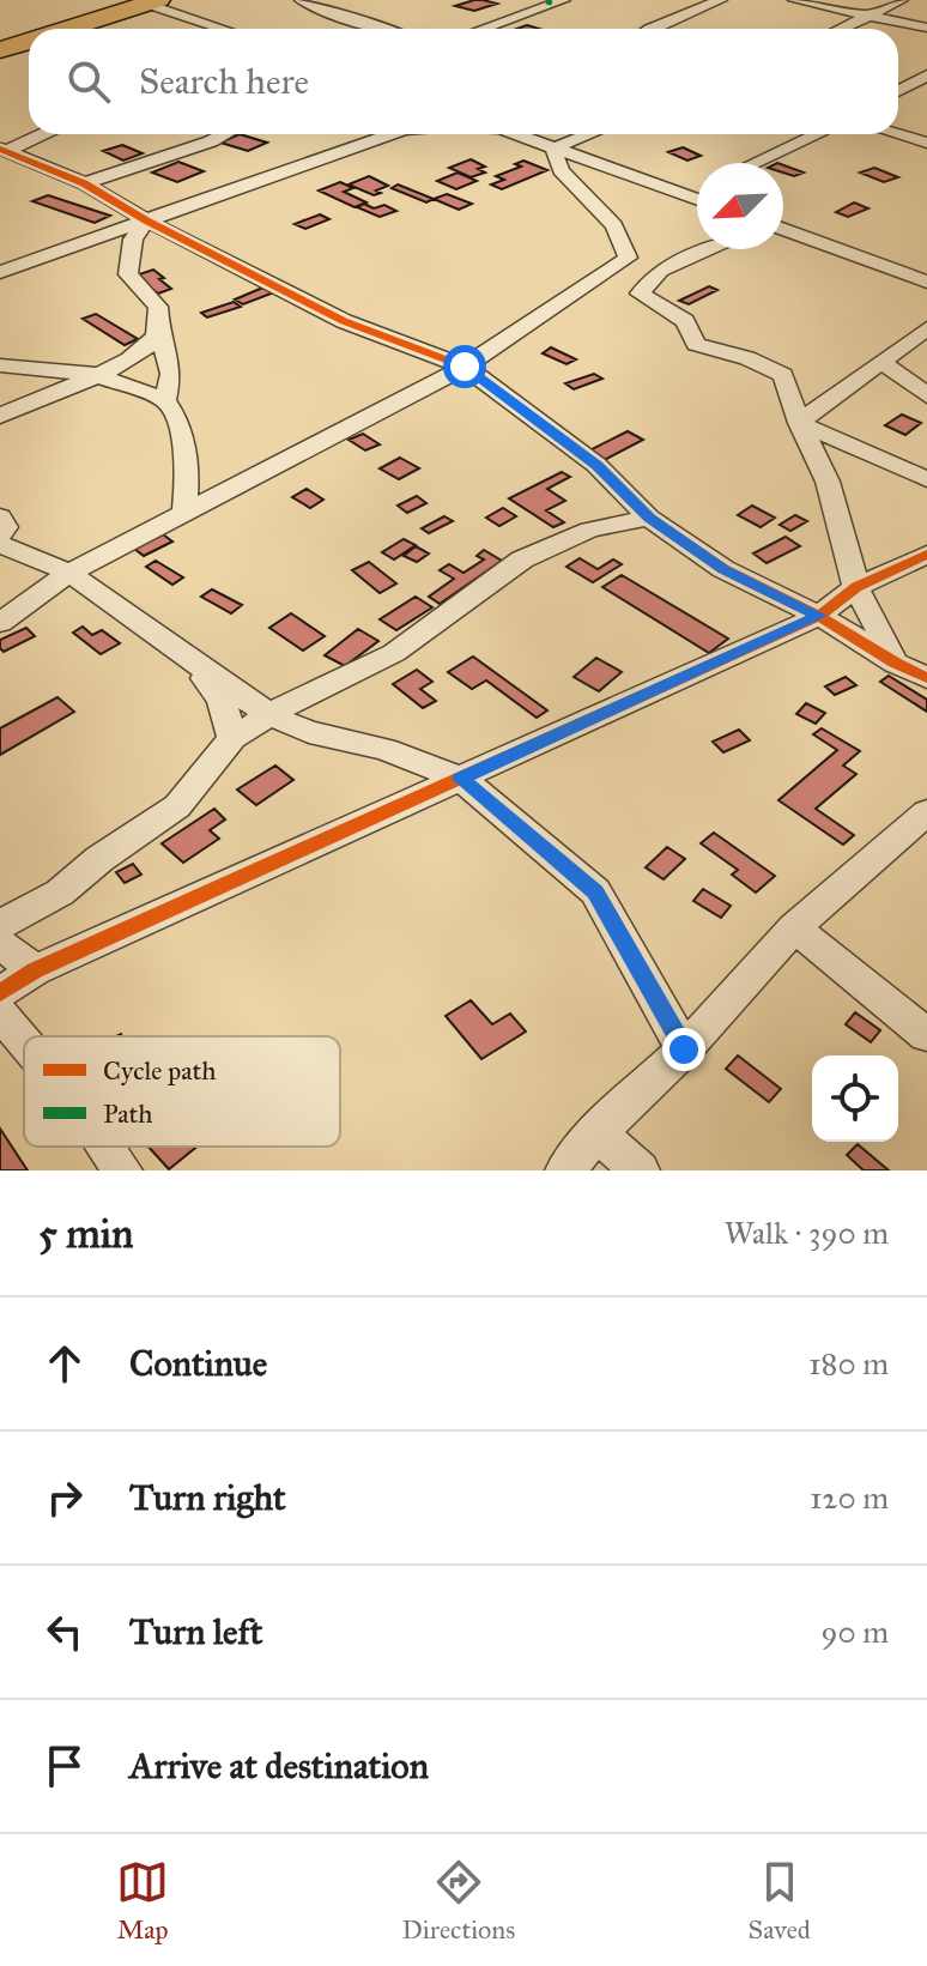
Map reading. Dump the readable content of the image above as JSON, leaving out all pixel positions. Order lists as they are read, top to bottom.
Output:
{
  "legend": ["Cycle path", "Path"],
  "north": "bottom left",
  "page": {
    "search": "Search here",
    "heading": ["5 min", "Walk · 390 m"],
    "list": [
      ["Continue", "180 m"],
      ["Turn right", "120 m"],
      ["Turn left", "90 m"],
      "Arrive at destination"
    ],
    "nav": ["Map", "Directions", "Saved"]
  }
}
